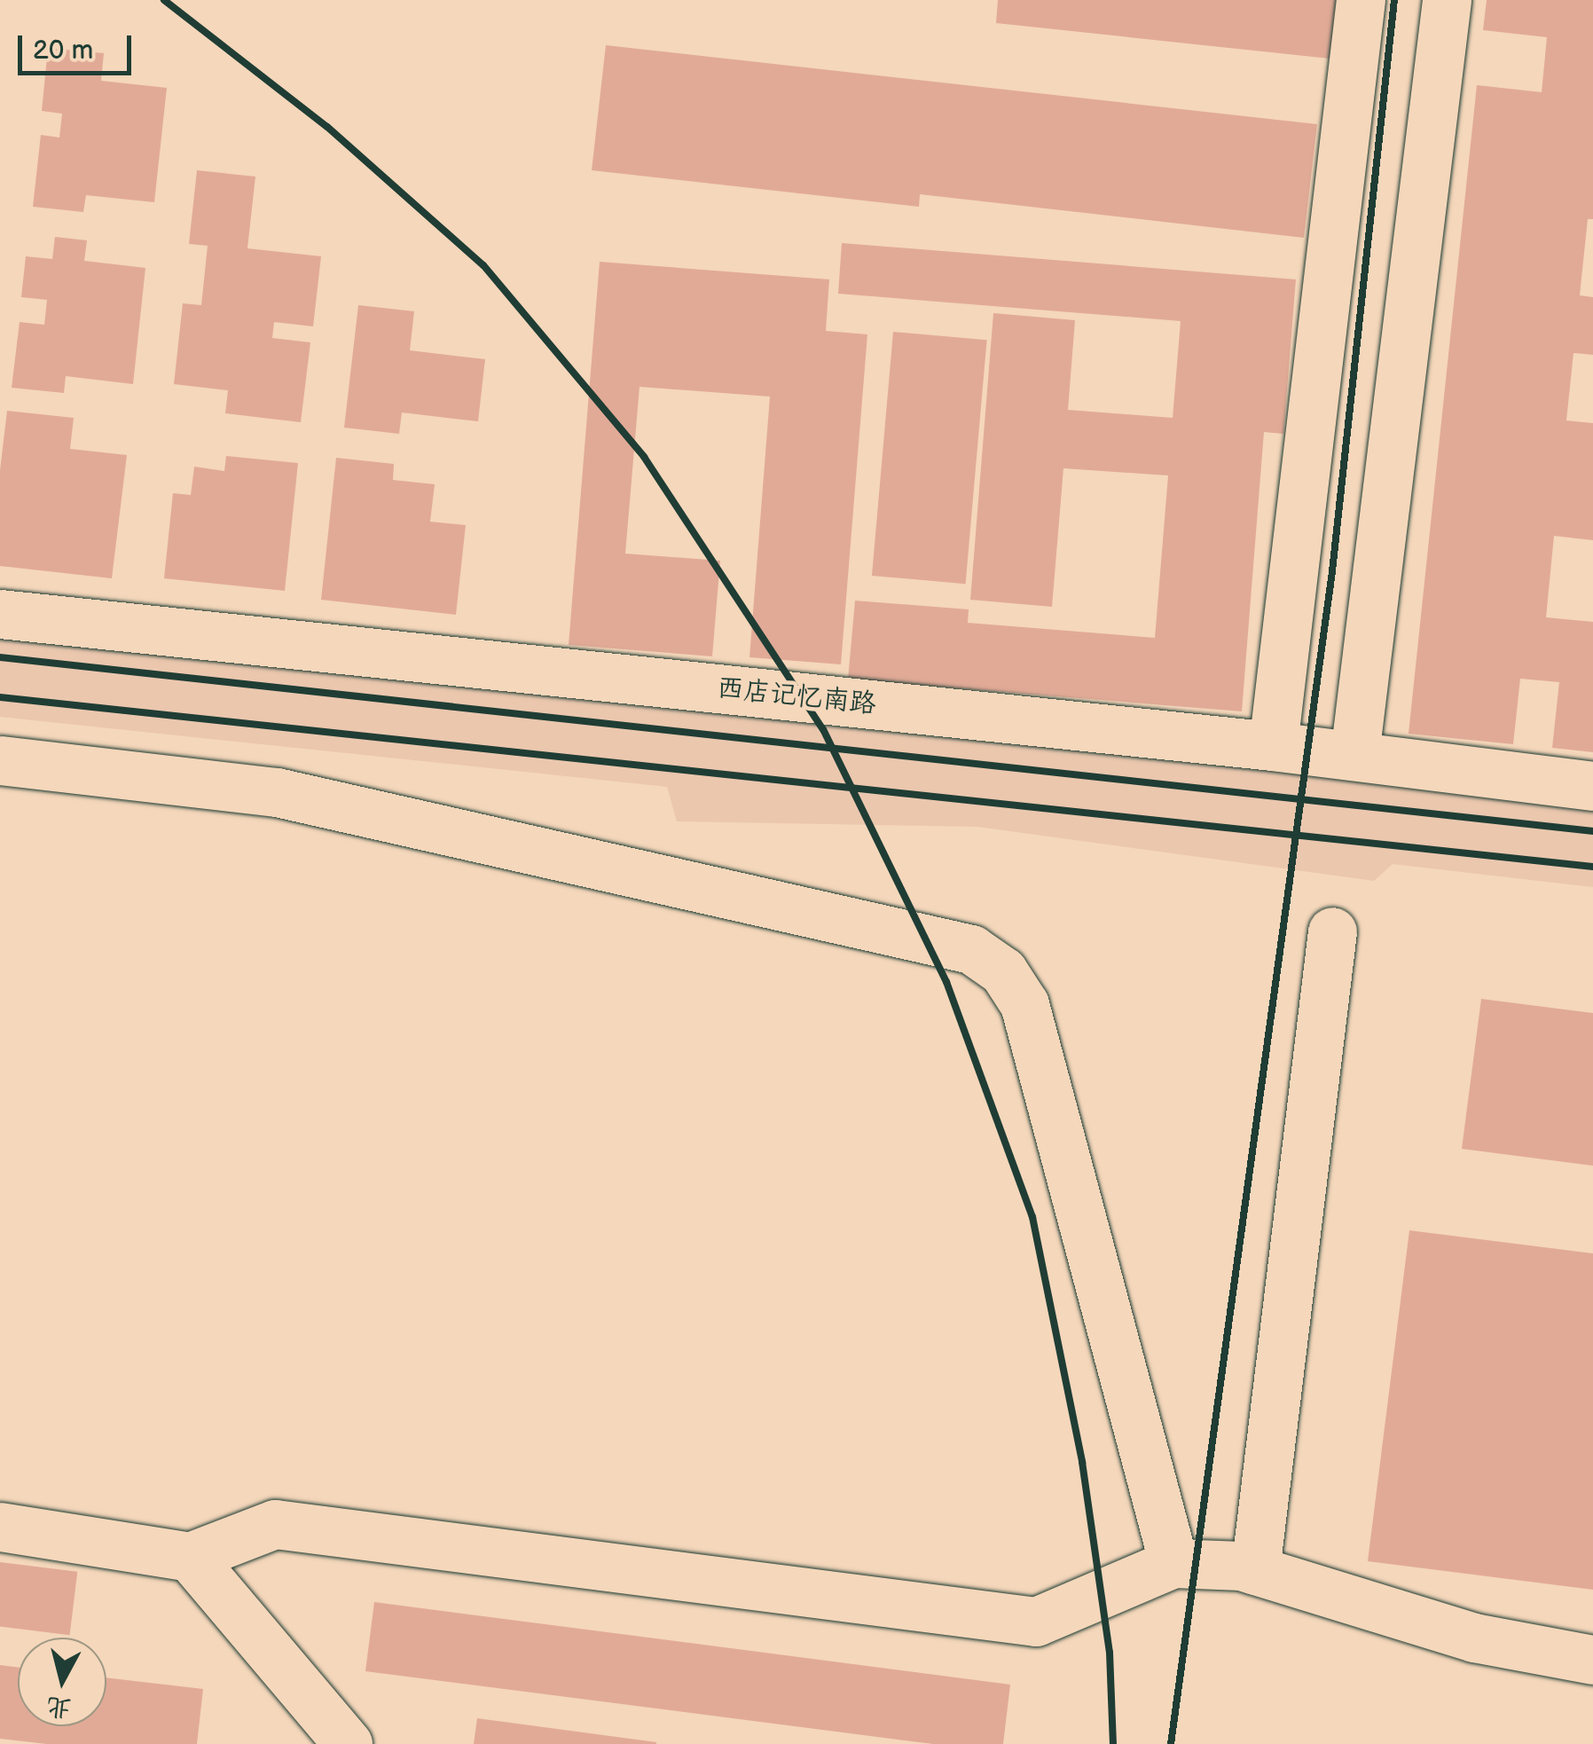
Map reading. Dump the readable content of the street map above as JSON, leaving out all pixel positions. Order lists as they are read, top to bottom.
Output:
{
  "streets": {
    "street": ["西店记忆南路"]
  },
  "scale_bar": "20 m",
  "north": "bottom"
}
